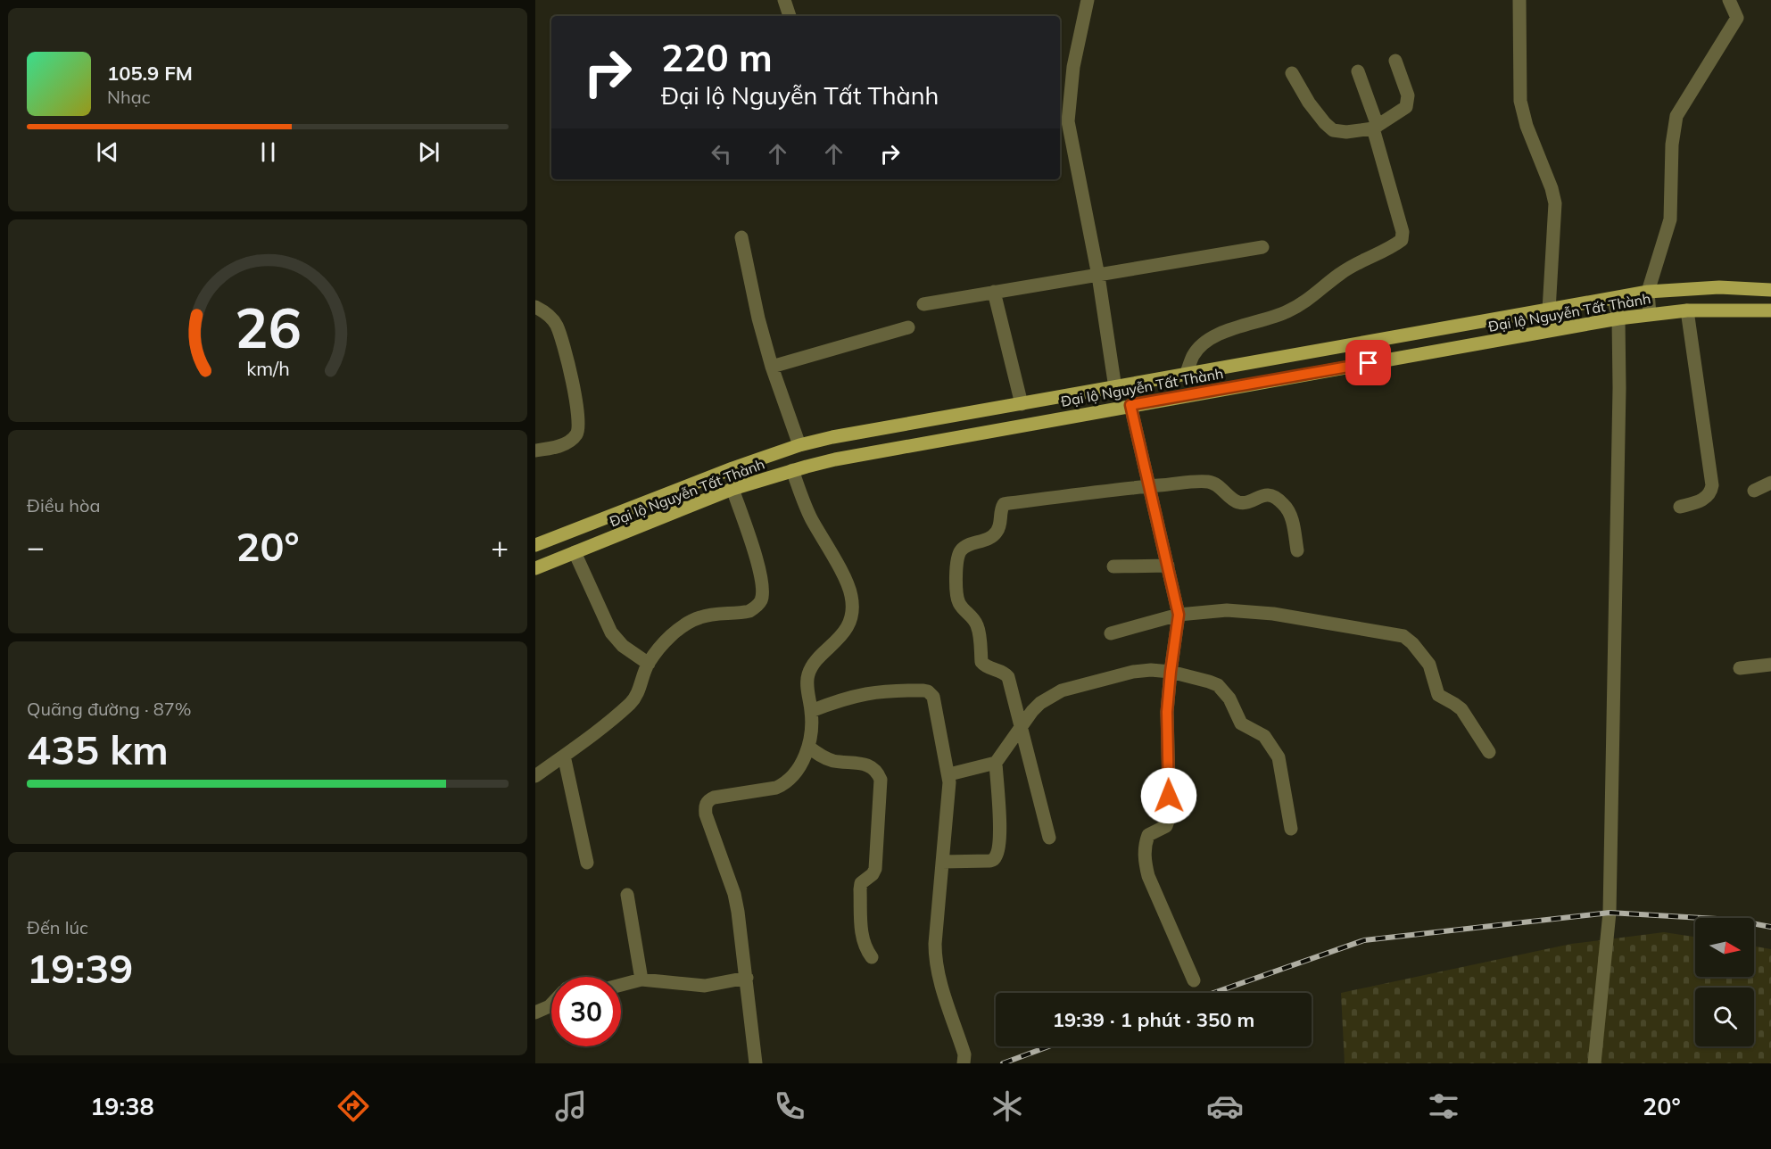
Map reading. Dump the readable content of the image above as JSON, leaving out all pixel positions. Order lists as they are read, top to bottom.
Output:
{
  "streets": {
    "main road": ["Đại lộ Nguyễn Tất Thành"]
  },
  "north": "right",
  "page": {
    "turn": ["220 m", "Đại lộ Nguyễn Tất Thành"],
    "song": ["105.9 FM", "Nhạc"],
    "tile": [
      "Điều hòa",
      ["Quãng đường · 87%", "435 km"],
      ["Đến lúc", "19:39"]
    ],
    "heat": ["−", "20°", "+"],
    "limit": "30",
    "trip": "19:39 · 1 phút · 350 m",
    "tabs": ["19:38", "20°"],
    "gauge": ["26", "km/h"]
  }
}
